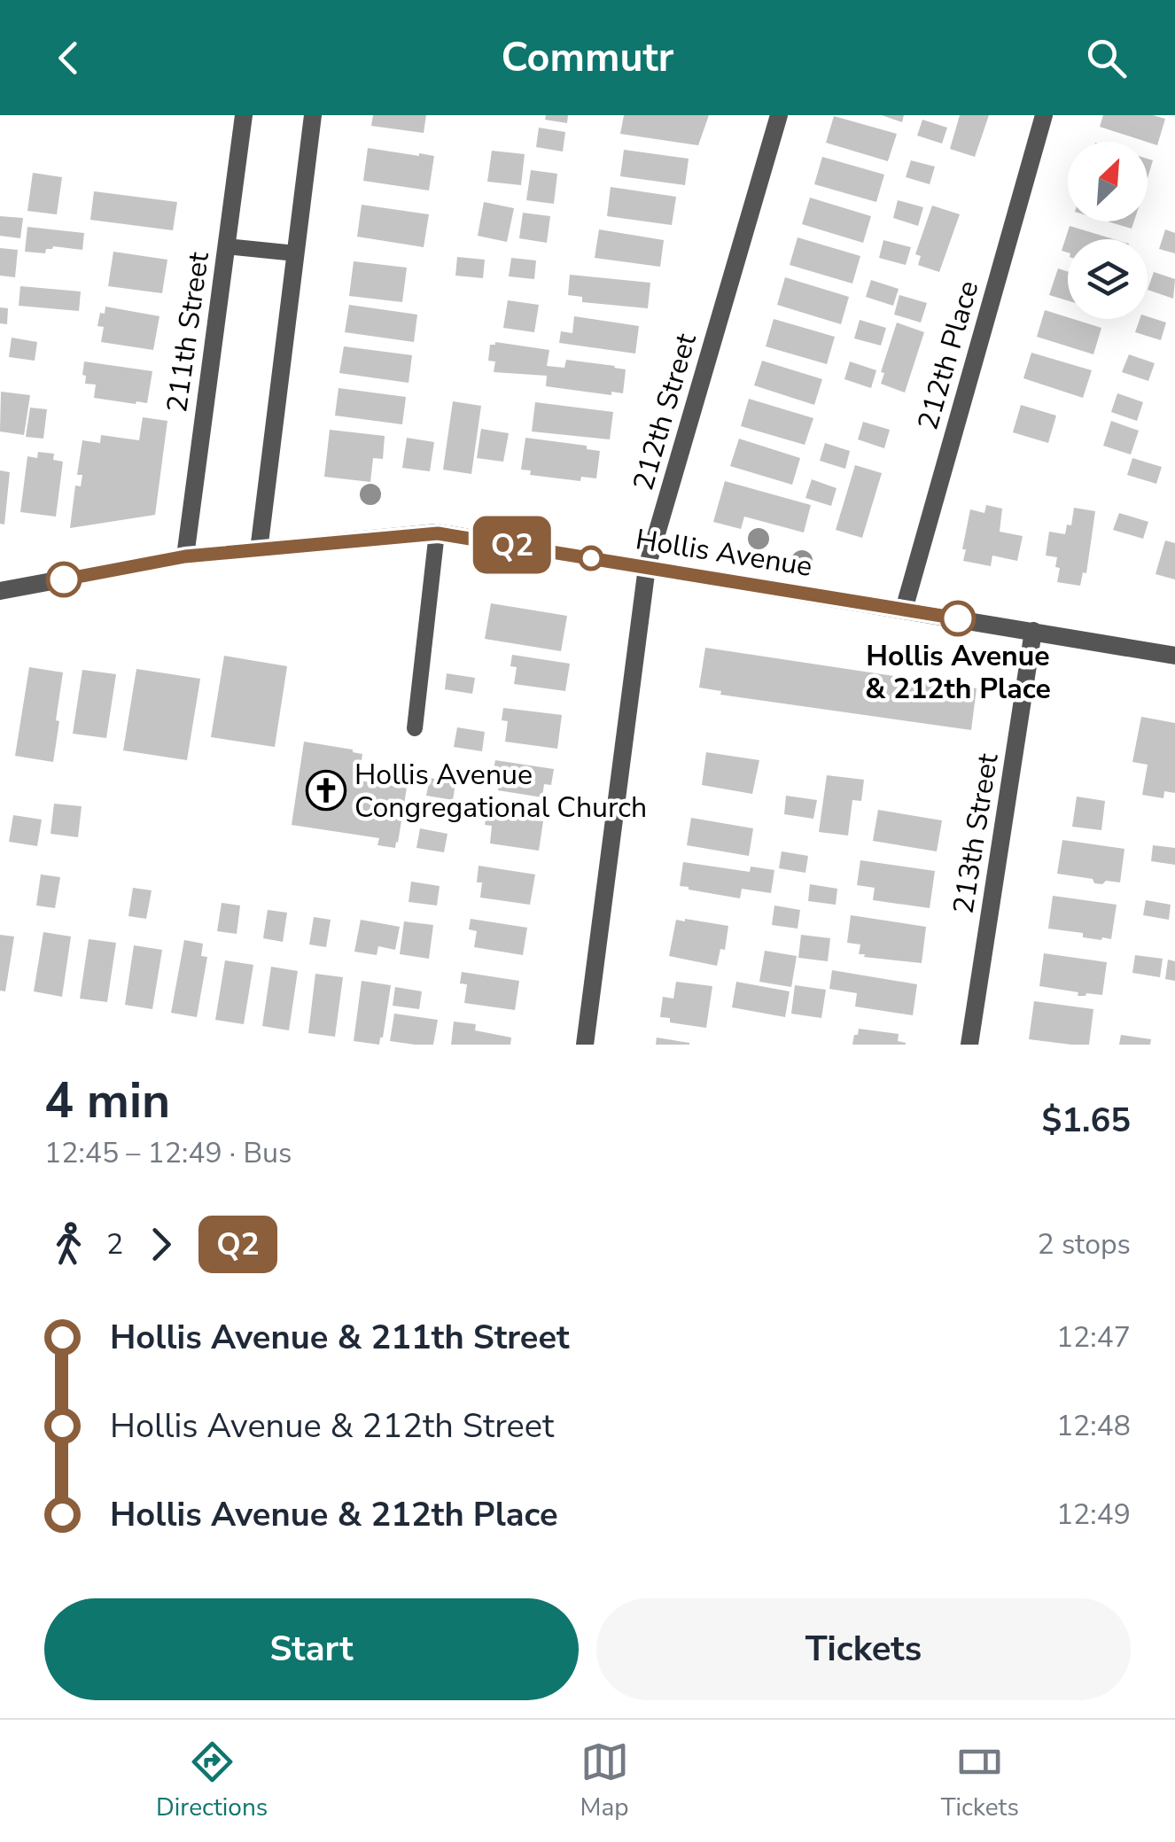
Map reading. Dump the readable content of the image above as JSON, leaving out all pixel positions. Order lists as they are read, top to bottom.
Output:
{
  "streets": {
    "street": [
      "211th Street",
      "212th Place",
      "212th Street",
      "Hollis Avenue",
      "213th Street"
    ]
  },
  "crossings": [
    ["211th Street", "Hollis Avenue"],
    ["212th Place", "Hollis Avenue"],
    ["212th Street", "Hollis Avenue"],
    ["Hollis Avenue", "213th Street"]
  ],
  "places": {
    "other": ["Hollis Avenue & 212th Place"],
    "church": ["Hollis Avenue Congregational Church"]
  },
  "lines": ["bus line Q2"],
  "north": "top right",
  "page": {
    "header": "Commutr",
    "on_map": "Q2",
    "heading": ["4 min", "12:45 – 12:49 · Bus", "$1.65"],
    "legs": ["2", "Q2", "2 stops"],
    "list": [
      {
        "name": "Hollis Avenue & 211th Street",
        "value": "12:47"
      },
      {
        "name": "Hollis Avenue & 212th Street",
        "value": "12:48"
      },
      {
        "name": "Hollis Avenue & 212th Place",
        "value": "12:49"
      }
    ],
    "buttons": ["Start", "Tickets"],
    "tabs": ["Directions", "Map", "Tickets"]
  }
}
